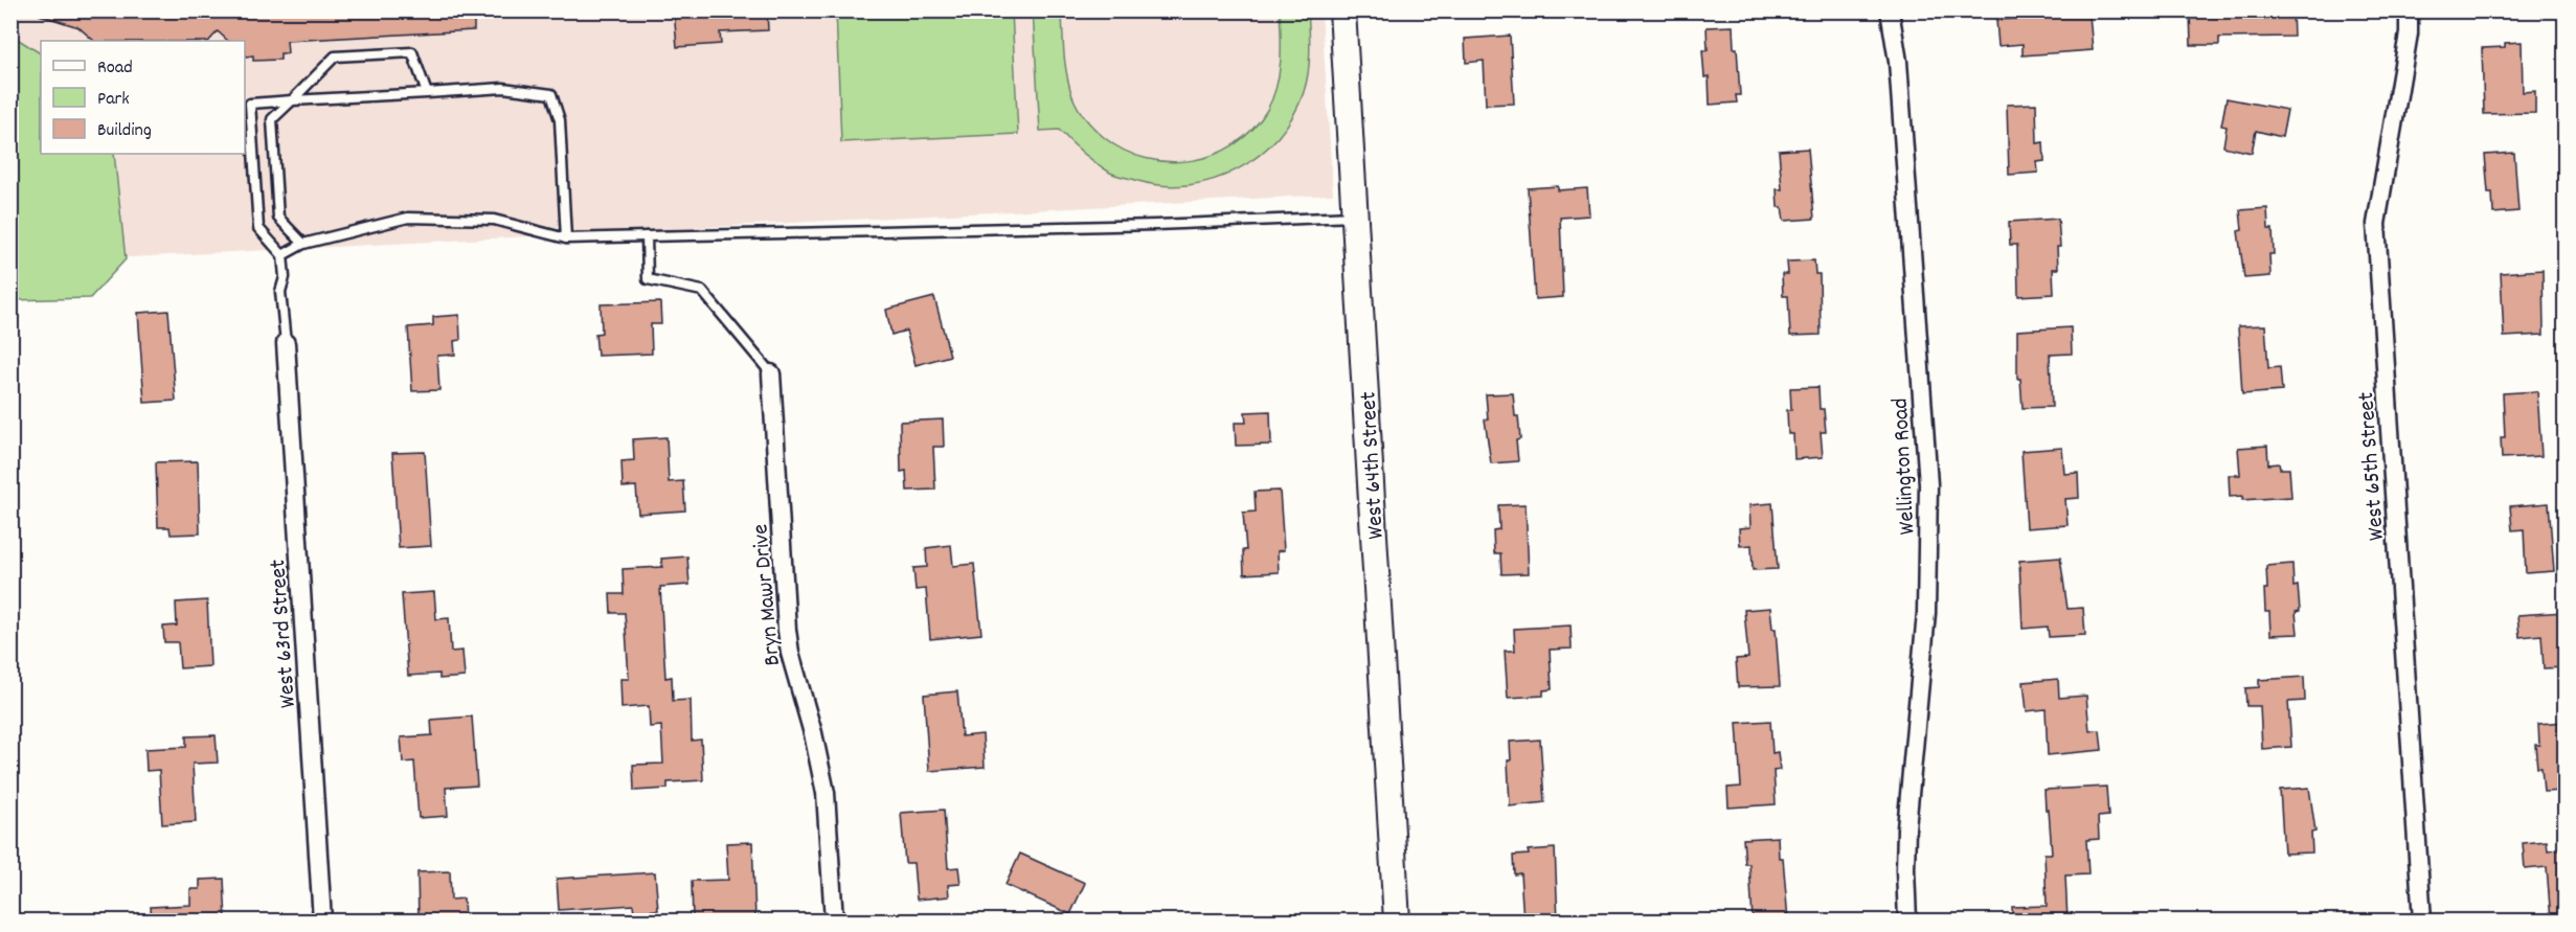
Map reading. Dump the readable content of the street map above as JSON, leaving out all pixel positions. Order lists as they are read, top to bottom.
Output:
{
  "streets": {
    "street": [
      "West 64th Street",
      "Wellington Road",
      "West 65th Street",
      "Bryn Mawr Drive",
      "West 63rd Street"
    ]
  },
  "legend": ["Road", "Park", "Building"]
}
